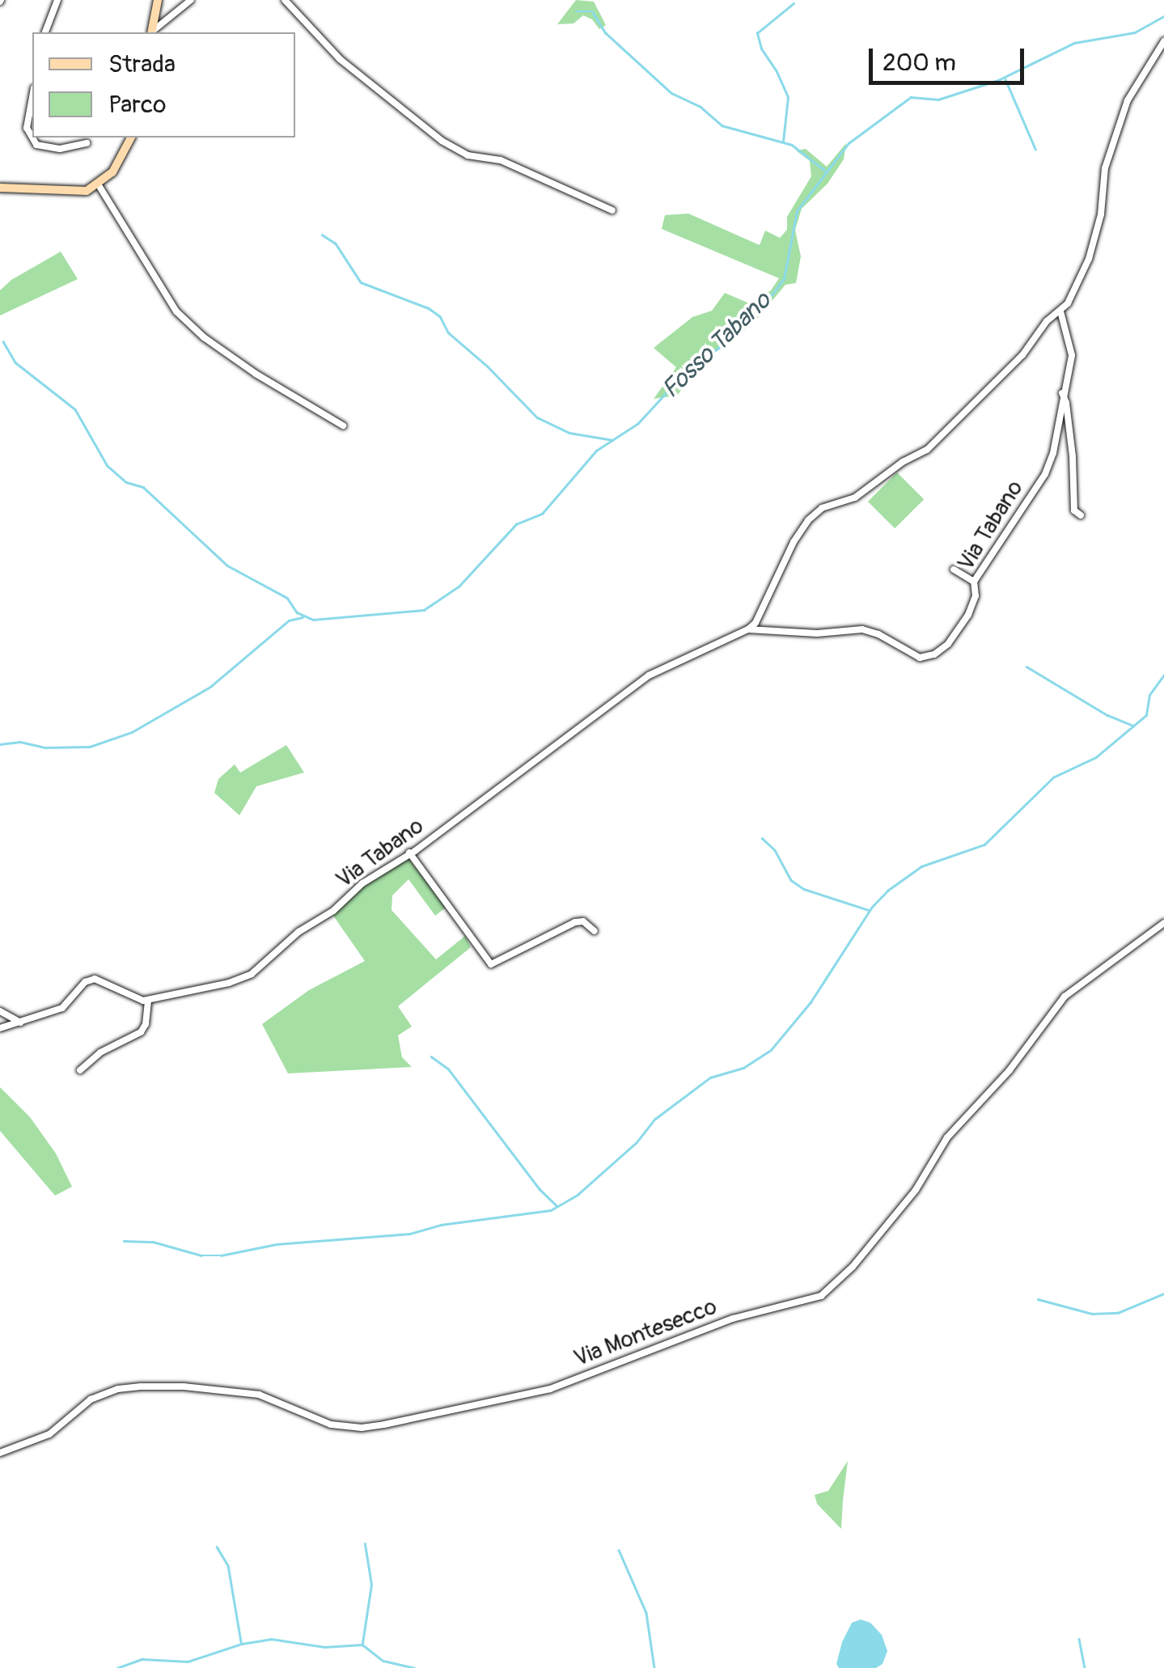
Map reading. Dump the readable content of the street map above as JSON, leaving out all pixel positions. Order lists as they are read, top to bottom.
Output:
{
  "streets": {
    "street": ["Via Tabano", "Via Montesecco"]
  },
  "water": ["Fosso Tabano"],
  "legend": ["Strada", "Parco"],
  "scale_bar": "200 m"
}
